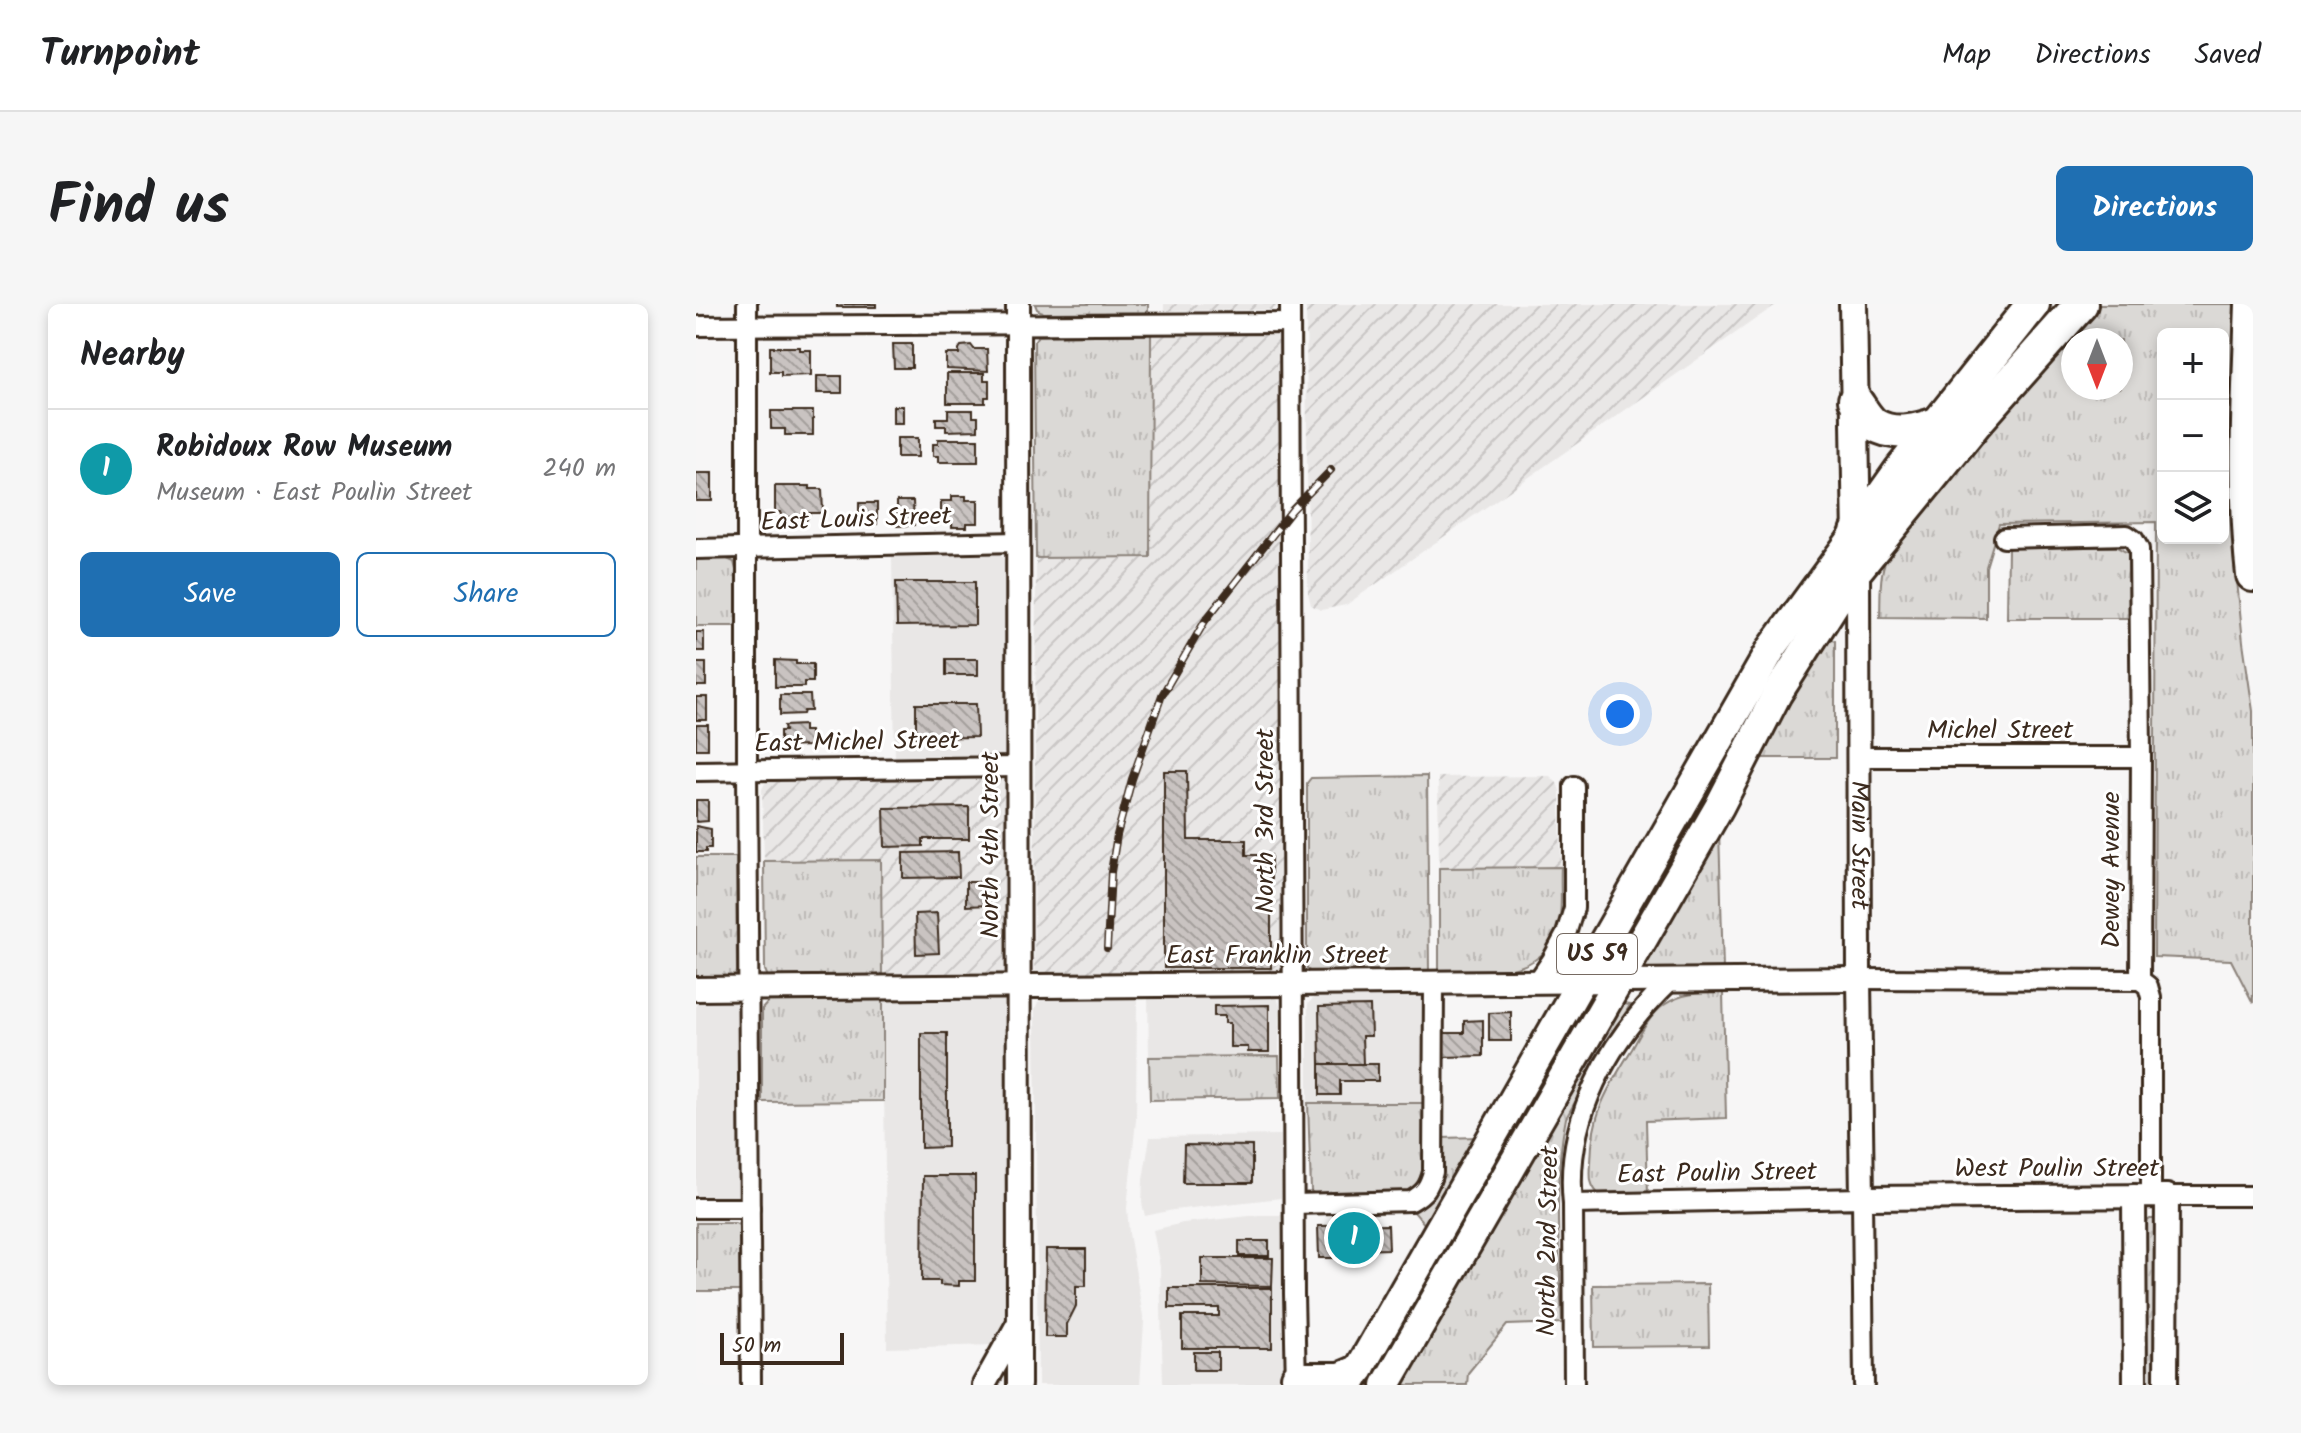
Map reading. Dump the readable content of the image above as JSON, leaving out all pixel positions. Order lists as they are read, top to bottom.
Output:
{
  "streets": {
    "highway": ["US 59"],
    "main road": ["Main Street"],
    "street": [
      "East Louis Street",
      "Michel Street",
      "East Michel Street",
      "North 3rd Street",
      "North 4th Street",
      "Dewey Avenue",
      "East Franklin Street",
      "West Poulin Street",
      "East Poulin Street",
      "North 2nd Street"
    ]
  },
  "crossings": [
    ["East Louis Street", "North 4th Street"],
    ["Michel Street", "Main Street"],
    ["Michel Street", "Dewey Avenue"],
    ["East Michel Street", "North 4th Street"],
    ["North 3rd Street", "East Franklin Street"],
    ["Main Street", "US 59"],
    ["Main Street", "East Franklin Street"],
    ["Main Street", "West Poulin Street"],
    ["Main Street", "East Poulin Street"],
    ["North 4th Street", "East Franklin Street"],
    ["Dewey Avenue", "West Poulin Street"],
    ["US 59", "East Franklin Street"],
    ["East Franklin Street", "North 2nd Street"],
    ["West Poulin Street", "East Poulin Street"],
    ["East Poulin Street", "North 2nd Street"]
  ],
  "scale_bar": "50 m",
  "north": "bottom",
  "page": {
    "header": "Turnpoint",
    "nav": ["Map", "Directions", "Saved"],
    "title": "Find us",
    "buttons": [
      "Directions",
      ["Save", "Share"]
    ],
    "heading": "Nearby",
    "map_buttons": ["+", "−"],
    "list": [
      {
        "mark": "1",
        "name": "Robidoux Row Museum",
        "note": "Museum · East Poulin Street",
        "value": "240 m"
      }
    ],
    "pins": "1",
    "scale": "50 m"
  }
}
